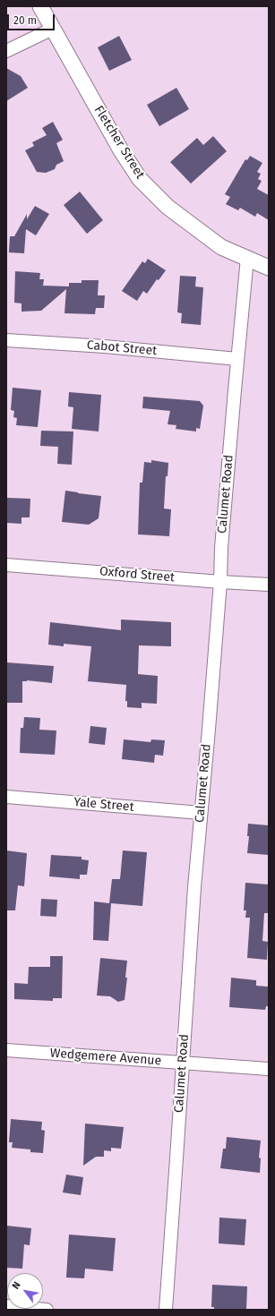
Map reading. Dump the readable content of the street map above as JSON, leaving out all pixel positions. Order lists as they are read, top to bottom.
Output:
{
  "streets": {
    "street": [
      "Fletcher Street",
      "Cabot Street",
      "Calumet Road",
      "Oxford Street",
      "Yale Street",
      "Wedgemere Avenue"
    ]
  },
  "crossings": [
    ["Fletcher Street", "Calumet Road"],
    ["Cabot Street", "Calumet Road"],
    ["Calumet Road", "Oxford Street"],
    ["Calumet Road", "Yale Street"],
    ["Calumet Road", "Wedgemere Avenue"]
  ],
  "scale_bar": "20 m",
  "north": "top left"
}
